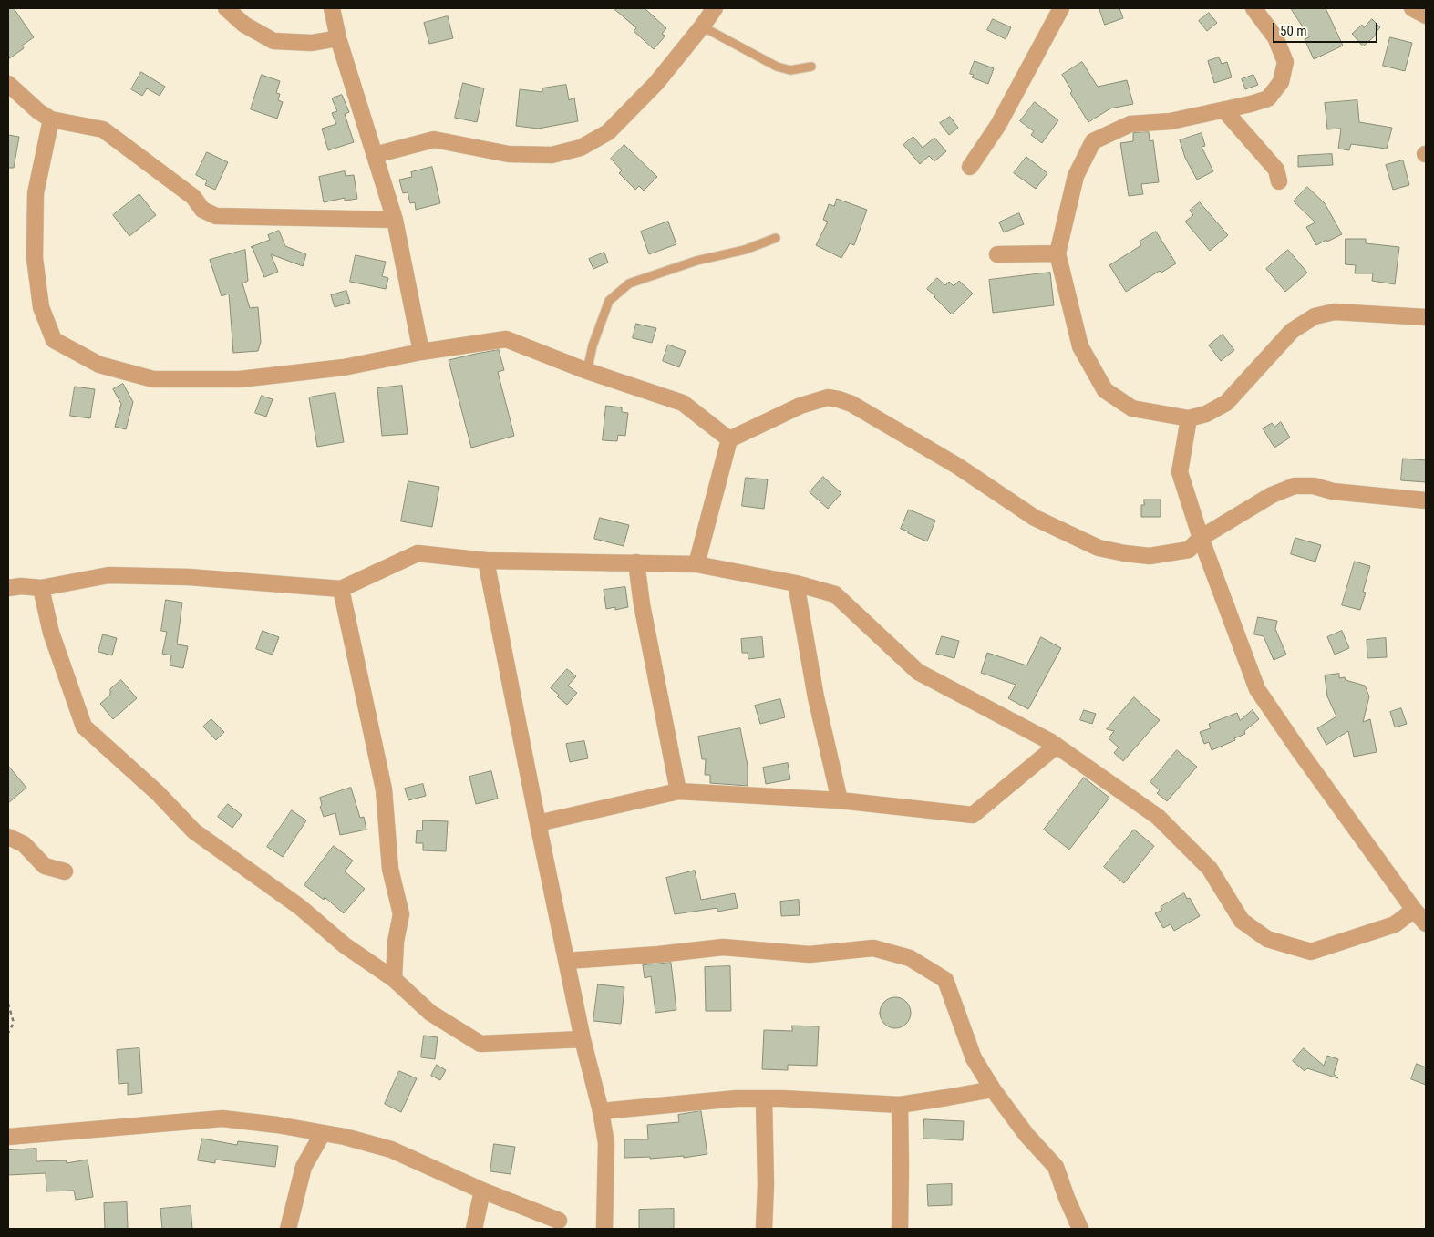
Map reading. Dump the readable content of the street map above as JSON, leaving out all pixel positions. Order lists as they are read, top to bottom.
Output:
{
  "scale_bar": "50 m"
}
